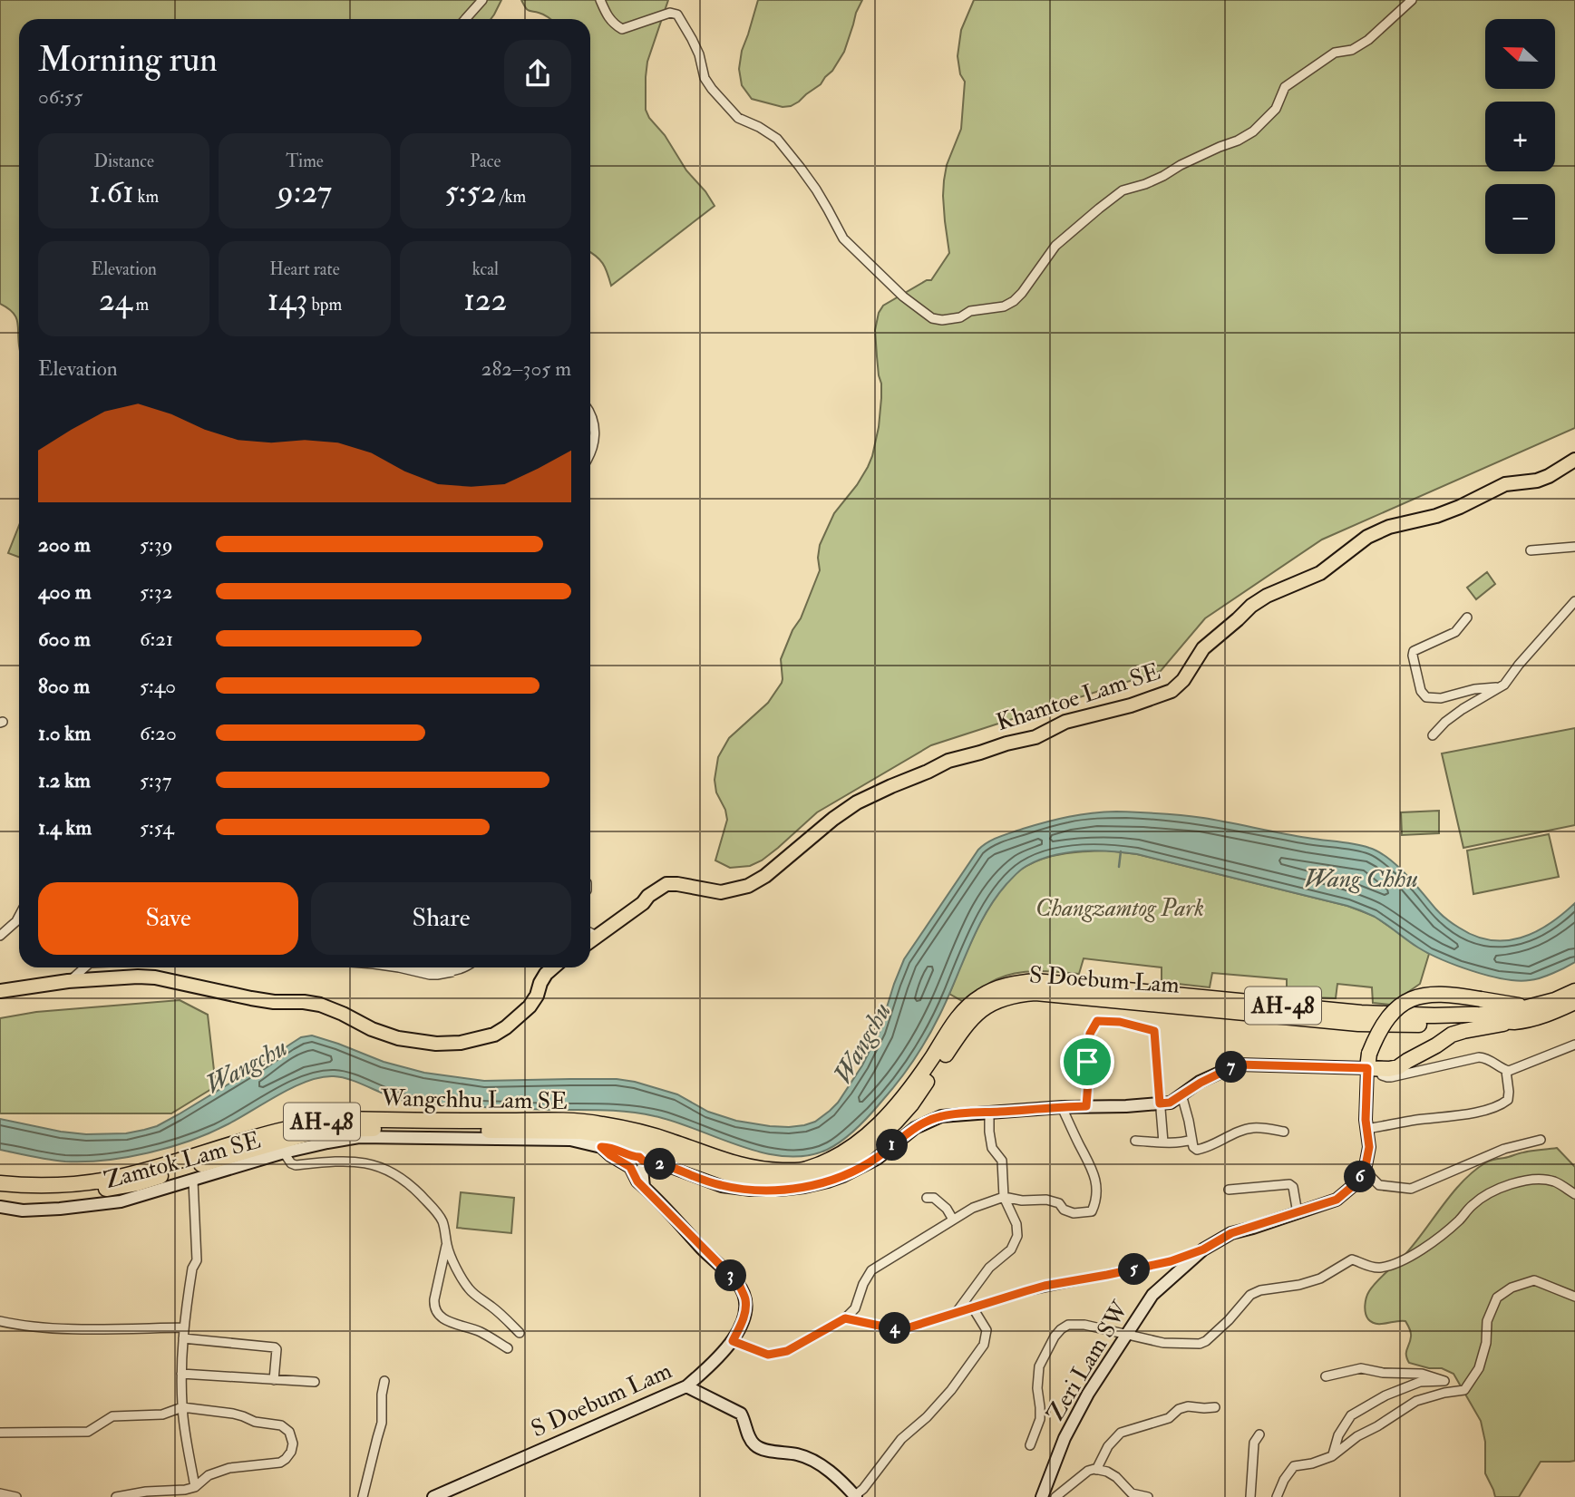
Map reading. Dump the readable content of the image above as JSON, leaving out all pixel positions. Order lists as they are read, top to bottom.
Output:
{
  "streets": {
    "highway": ["S Doebum Lam", "AH-48", "Wangchhu Lam SE"],
    "main road": ["Khamtoe Lam SE"],
    "street": ["Zamtok Lam SE", "Zeri Lam SW"]
  },
  "crossings": [
    ["S Doebum Lam", "Wangchhu Lam SE"],
    ["S Doebum Lam", "Zamtok Lam SE"],
    ["Wangchhu Lam SE", "Zamtok Lam SE"]
  ],
  "water": ["Wang Chhu", "Wangchu"],
  "parks": ["Changzamtog Park"],
  "north": "left",
  "page": {
    "map_buttons": ["+", "−"],
    "heading": ["Morning run", "06:55"],
    "stats": [
      ["Distance", "1.61 km"],
      ["Time", "9:27"],
      ["Pace", "5:52 /km"],
      ["Elevation", "24 m"],
      ["Heart rate", "143 bpm"],
      ["kcal", "122"]
    ],
    "chart": ["Elevation", "282–305 m"],
    "list": [
      {
        "name": "200 m",
        "note": "5:39"
      },
      {
        "name": "400 m",
        "note": "5:32"
      },
      {
        "name": "600 m",
        "note": "6:21"
      },
      {
        "name": "800 m",
        "note": "5:40"
      },
      {
        "name": "1.0 km",
        "note": "6:20"
      },
      {
        "name": "1.2 km",
        "note": "5:37"
      },
      {
        "name": "1.4 km",
        "note": "5:54"
      }
    ],
    "buttons": ["Save", "Share"],
    "pins": [
      "7",
      "1",
      "2",
      "6",
      "5",
      "3",
      "4"
    ]
  }
}
